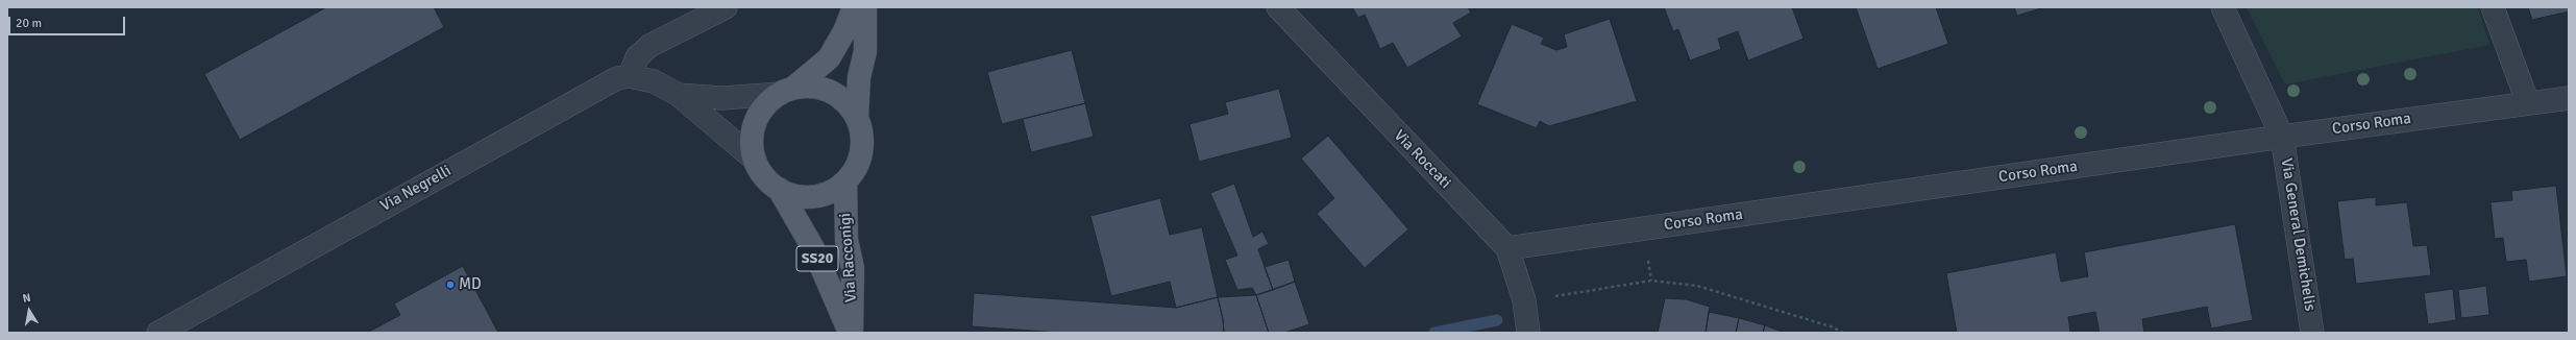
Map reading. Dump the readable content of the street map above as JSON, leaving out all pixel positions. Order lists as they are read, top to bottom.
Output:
{
  "streets": {
    "main road": ["Via Racconigi", "SS20"],
    "street": [
      "Corso Roma",
      "Via Roccati",
      "Via Negrelli",
      "Via General Demichelis"
    ]
  },
  "crossings": [
    ["Corso Roma", "Via Roccati"],
    ["Corso Roma", "Via General Demichelis"]
  ],
  "places": ["MD"],
  "scale_bar": "20 m",
  "north": "top"
}
